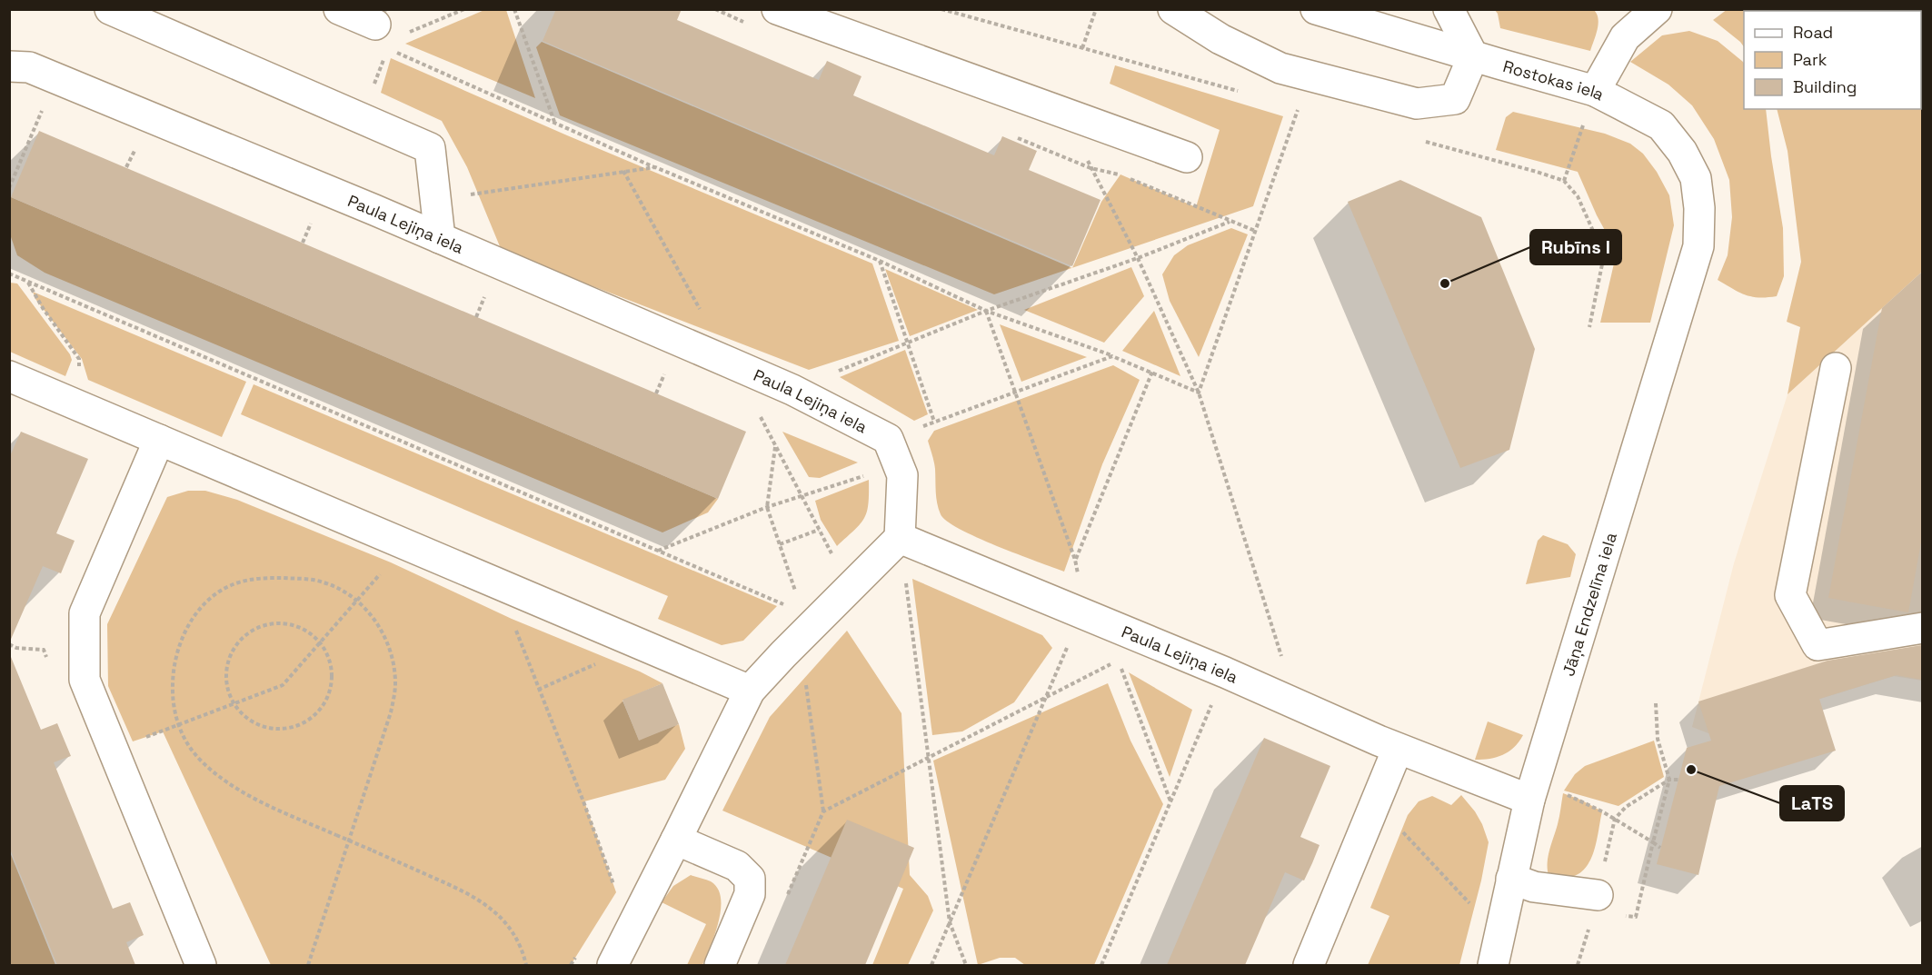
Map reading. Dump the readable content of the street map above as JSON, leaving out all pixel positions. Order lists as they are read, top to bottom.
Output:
{
  "streets": {
    "street": ["Rostokas iela", "Paula Lejiņa iela", "Jāņa Endzelīna iela"]
  },
  "crossings": [
    ["Rostokas iela", "Jāņa Endzelīna iela"],
    ["Paula Lejiņa iela", "Jāņa Endzelīna iela"]
  ],
  "places": ["Rubīns I", "LaTS"],
  "legend": ["Road", "Park", "Building"]
}
